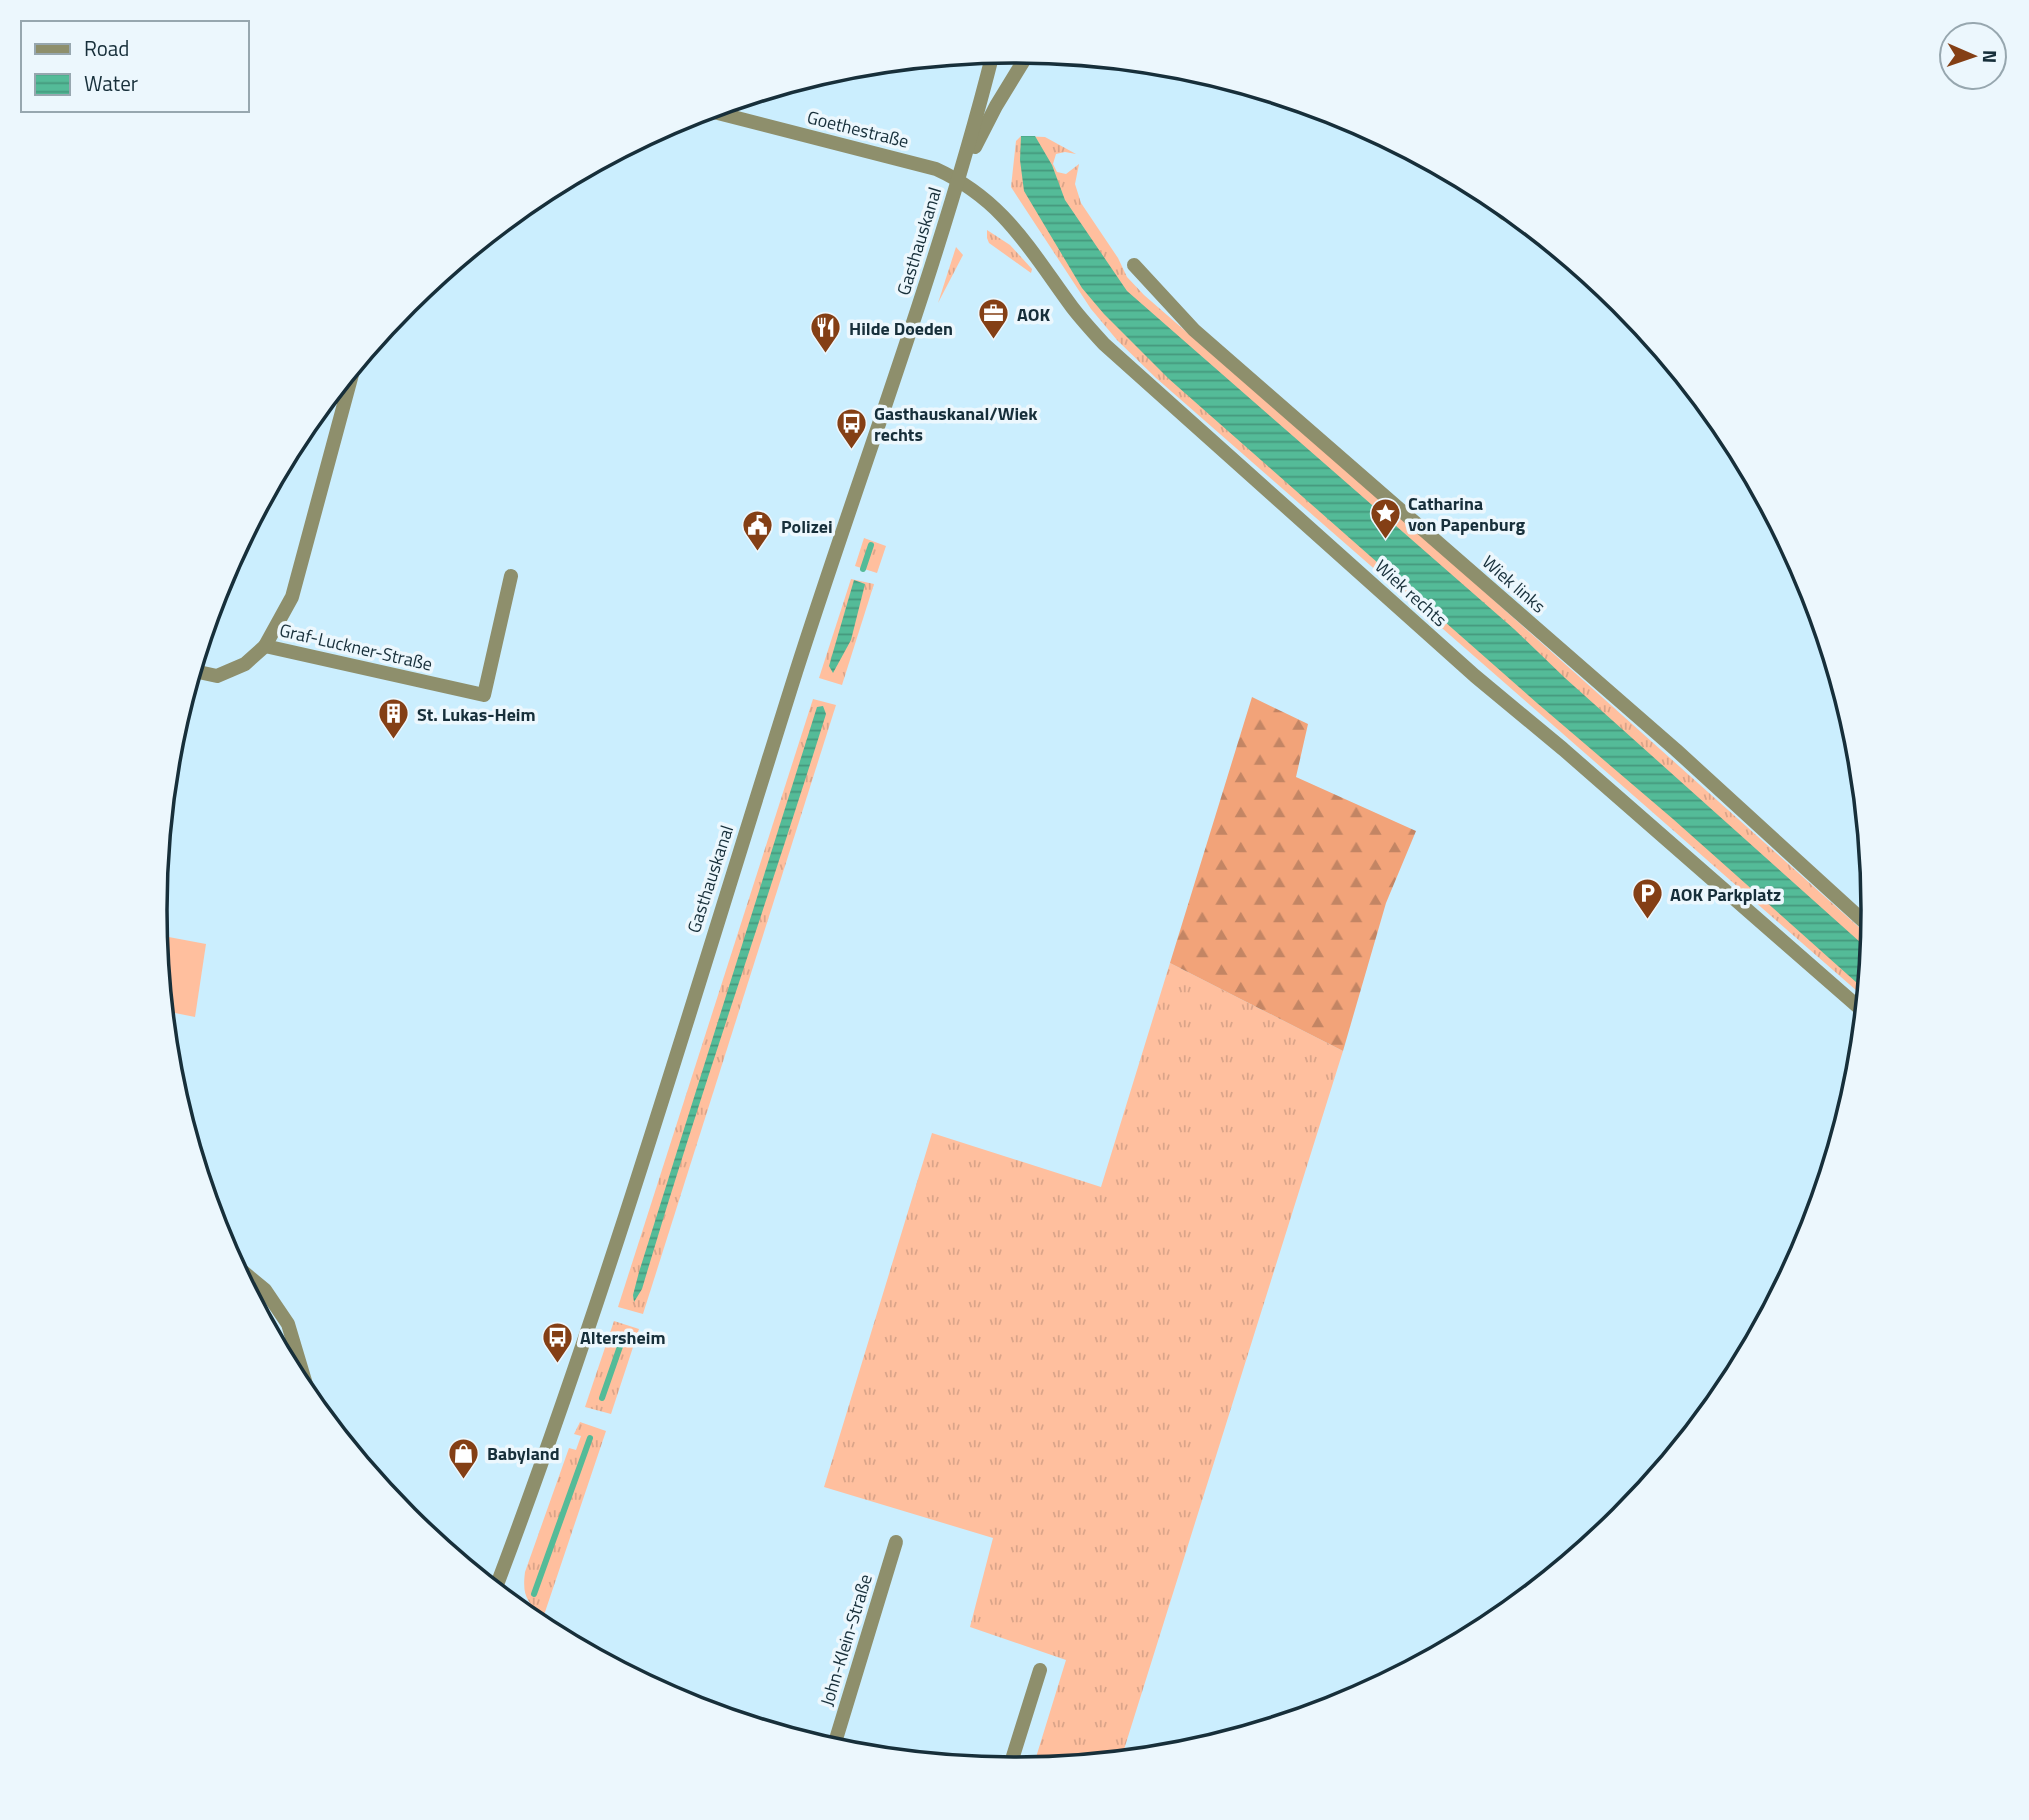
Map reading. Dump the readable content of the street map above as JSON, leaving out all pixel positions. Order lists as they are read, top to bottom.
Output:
{
  "streets": {
    "street": [
      "Goethestraße",
      "Gasthauskanal",
      "Wiek links",
      "Wiek rechts",
      "Graf-Luckner-Straße",
      "John-Klein-Straße"
    ]
  },
  "crossings": [
    ["Goethestraße", "Gasthauskanal"],
    ["Goethestraße", "Wiek rechts"],
    ["Gasthauskanal", "Wiek rechts"]
  ],
  "places": {
    "office": ["AOK"],
    "restaurant": ["Hilde Doeden"],
    "bus stop": ["Gasthauskanal/Wiek rechts", "Altersheim"],
    "place": ["Catharina von Papenburg"],
    "public building": ["Polizei"],
    "building": ["St. Lukas-Heim"],
    "parking": ["AOK Parkplatz"],
    "shop": ["Babyland"]
  },
  "legend": ["Road", "Water"],
  "north": "right"
}
